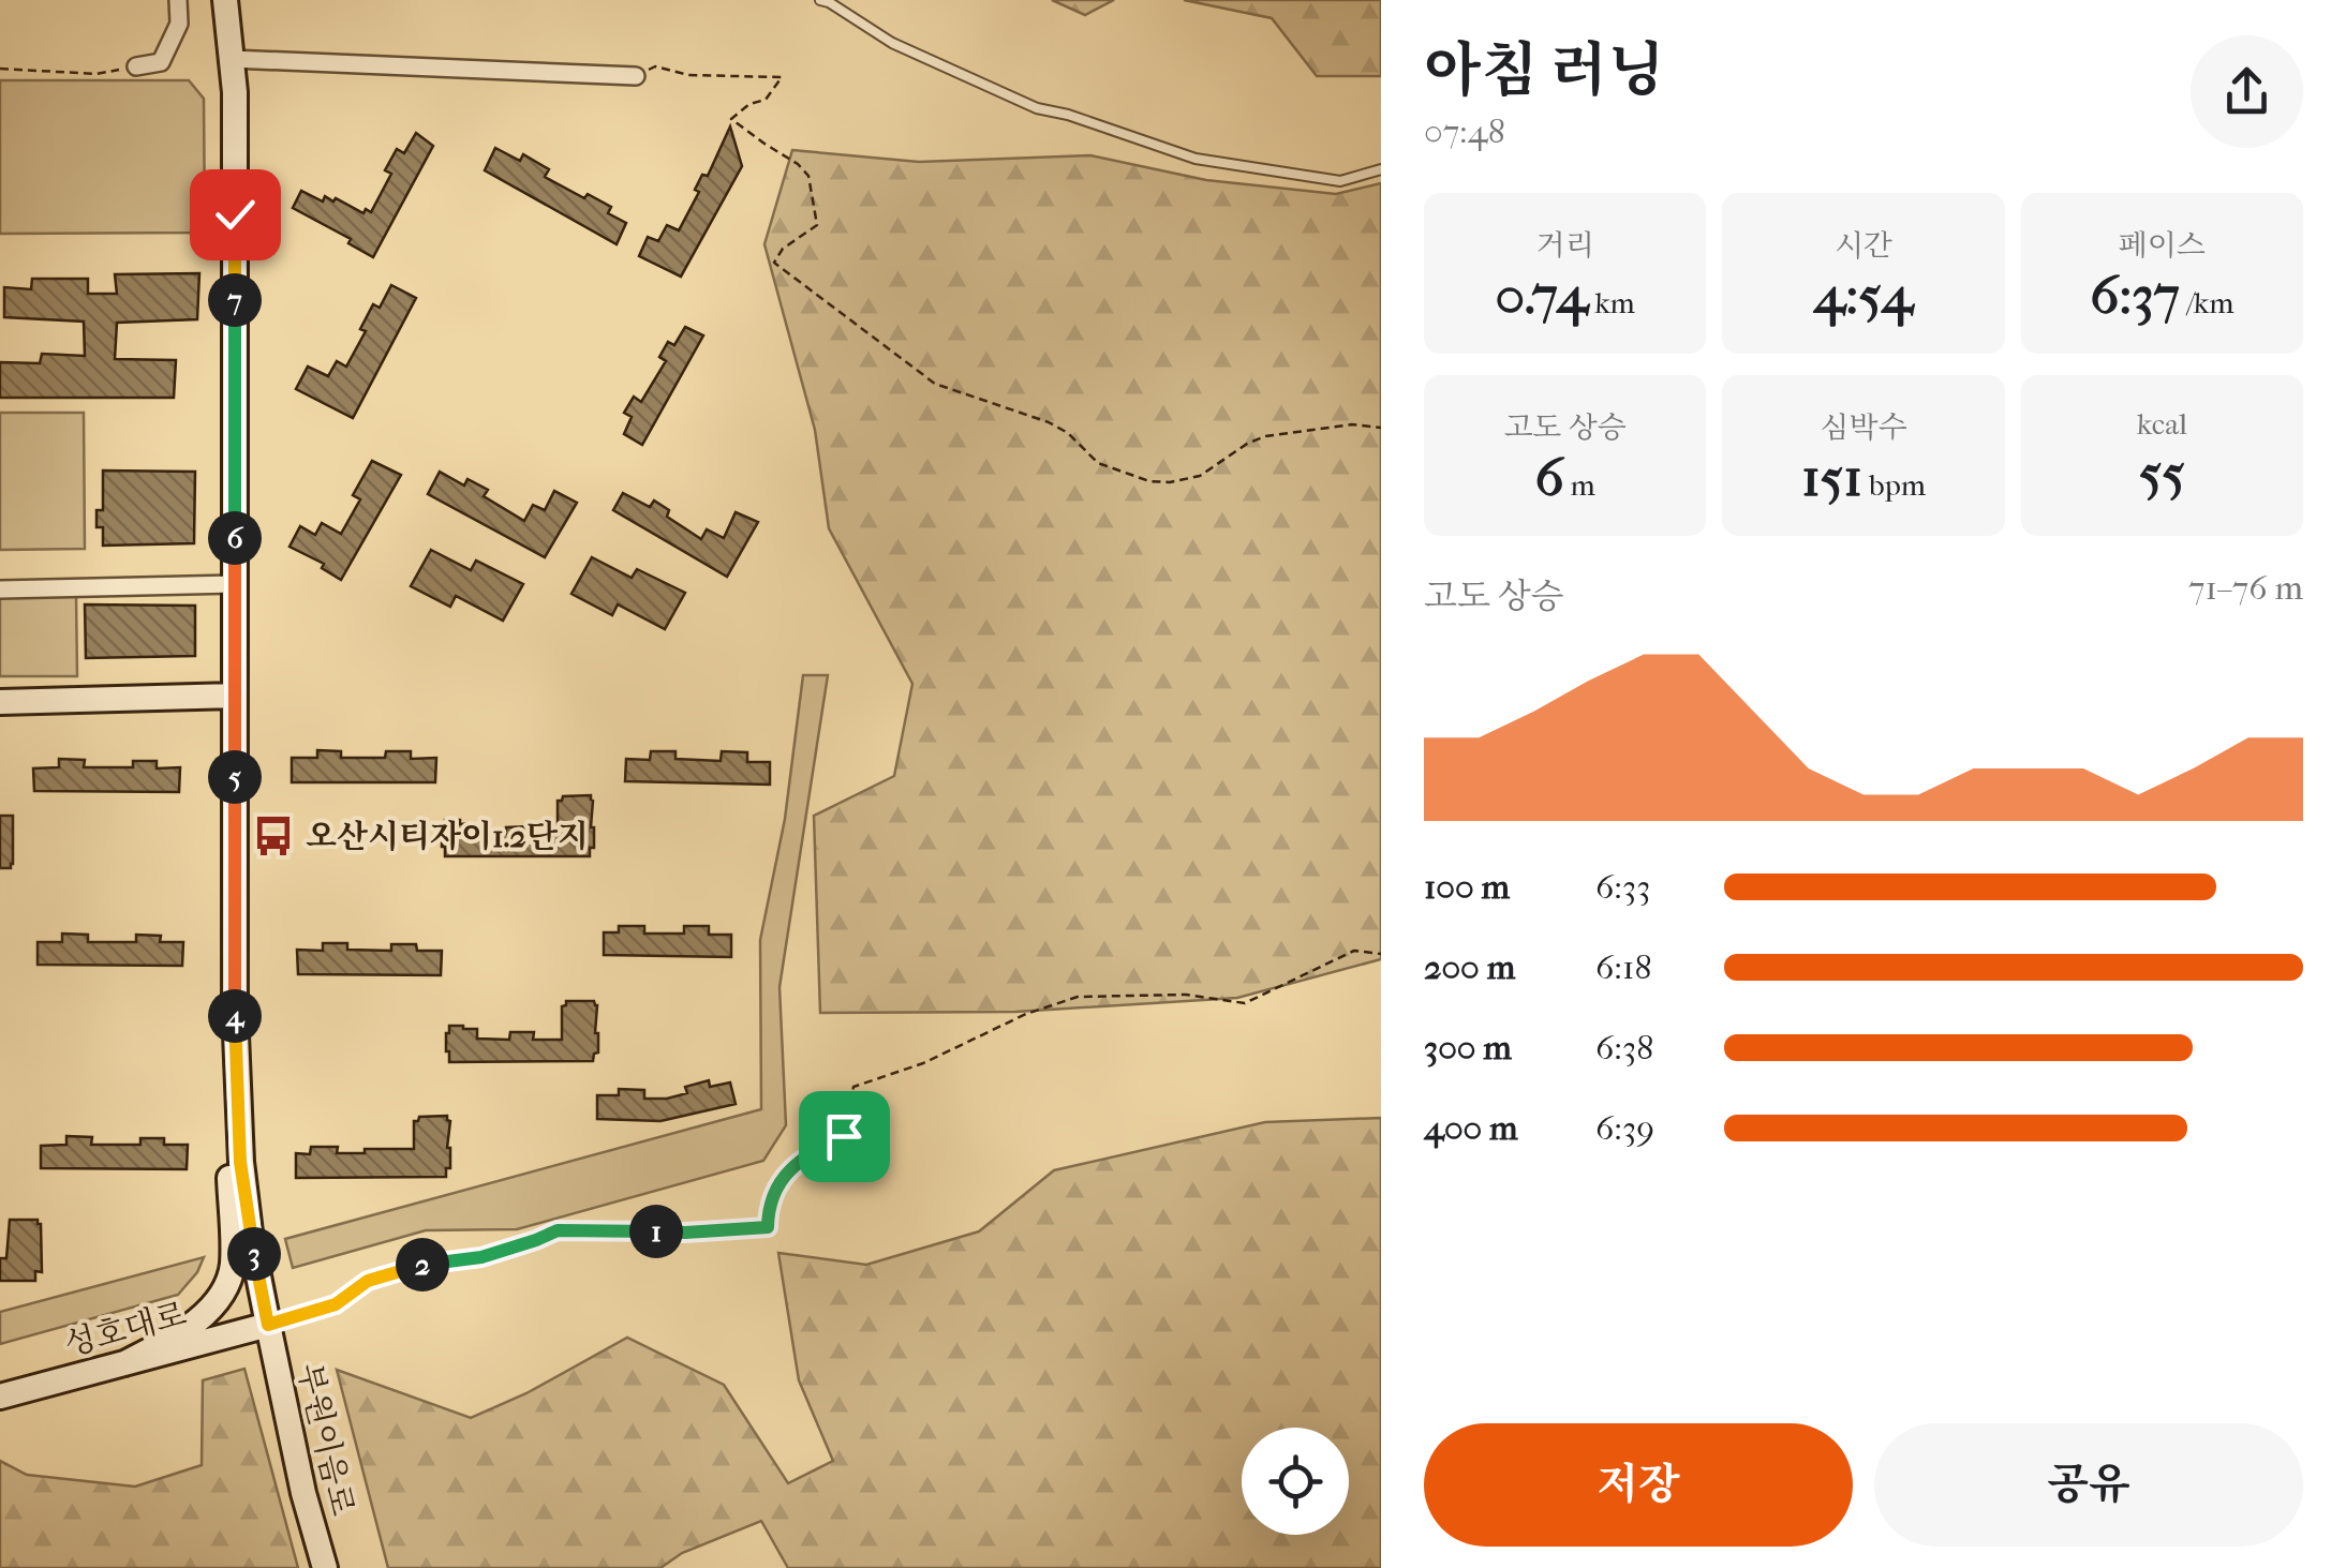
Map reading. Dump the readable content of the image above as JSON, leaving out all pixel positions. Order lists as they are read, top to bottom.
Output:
{
  "streets": {
    "street": ["성호대로", "부원이음로"]
  },
  "crossings": [
    ["성호대로", "부원이음로"]
  ],
  "places": {
    "bus stop": ["오산시티자이1.2단지"]
  },
  "page": {
    "heading": ["아침 러닝", "07:48"],
    "stats": [
      ["거리", "0.74 km"],
      ["시간", "4:54"],
      ["페이스", "6:37 /km"],
      ["고도 상승", "6 m"],
      ["심박수", "151 bpm"],
      ["kcal", "55"]
    ],
    "pins": [
      "7",
      "6",
      "5",
      "4",
      "1",
      "3",
      "2"
    ],
    "chart": ["고도 상승", "71–76 m"],
    "list": [
      {
        "name": "100 m",
        "note": "6:33"
      },
      {
        "name": "200 m",
        "note": "6:18"
      },
      {
        "name": "300 m",
        "note": "6:38"
      },
      {
        "name": "400 m",
        "note": "6:39"
      }
    ],
    "buttons": ["저장", "공유"]
  }
}
